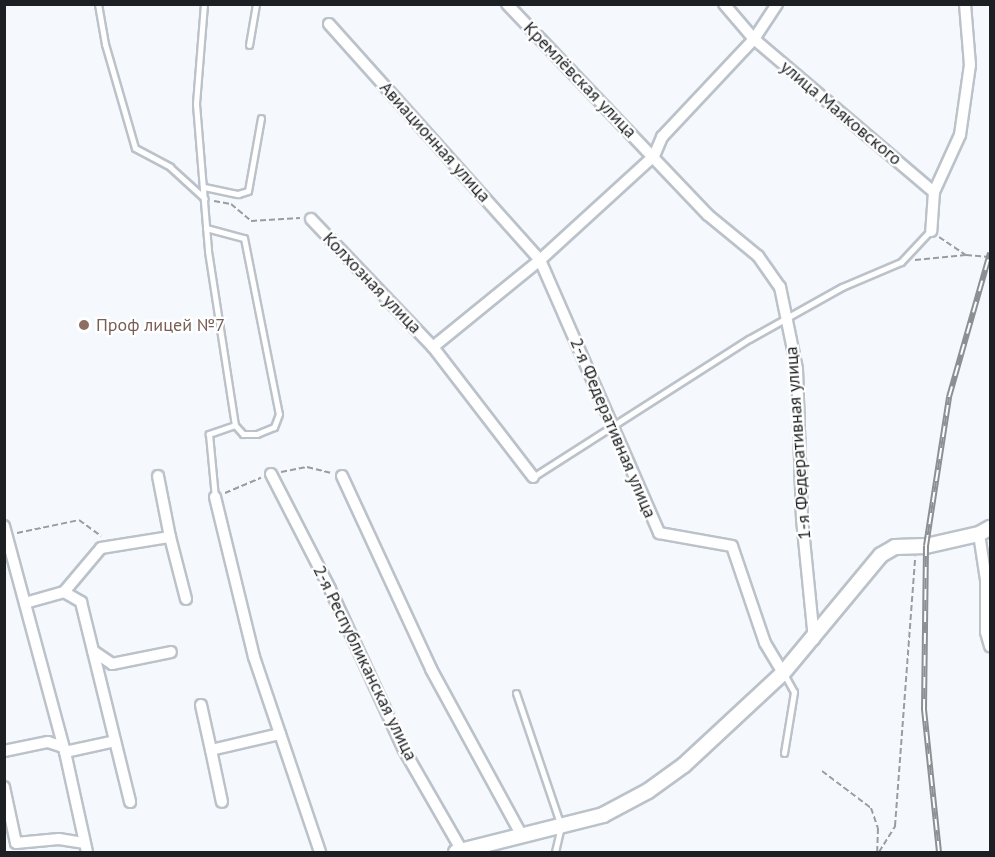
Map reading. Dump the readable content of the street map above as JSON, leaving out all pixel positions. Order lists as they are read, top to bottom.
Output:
{
  "streets": {
    "street": [
      "Кремлёвская улица",
      "улица Маяковского",
      "Авиационная улица",
      "Колхозная улица",
      "2-я Федеративная улица",
      "1-я Федеративная улица",
      "2-я Республиканская улица"
    ]
  },
  "crossings": [
    ["Кремлёвская улица", "1-я Федеративная улица"],
    ["Авиационная улица", "2-я Федеративная улица"]
  ],
  "places": ["Проф лицей №7"]
}
